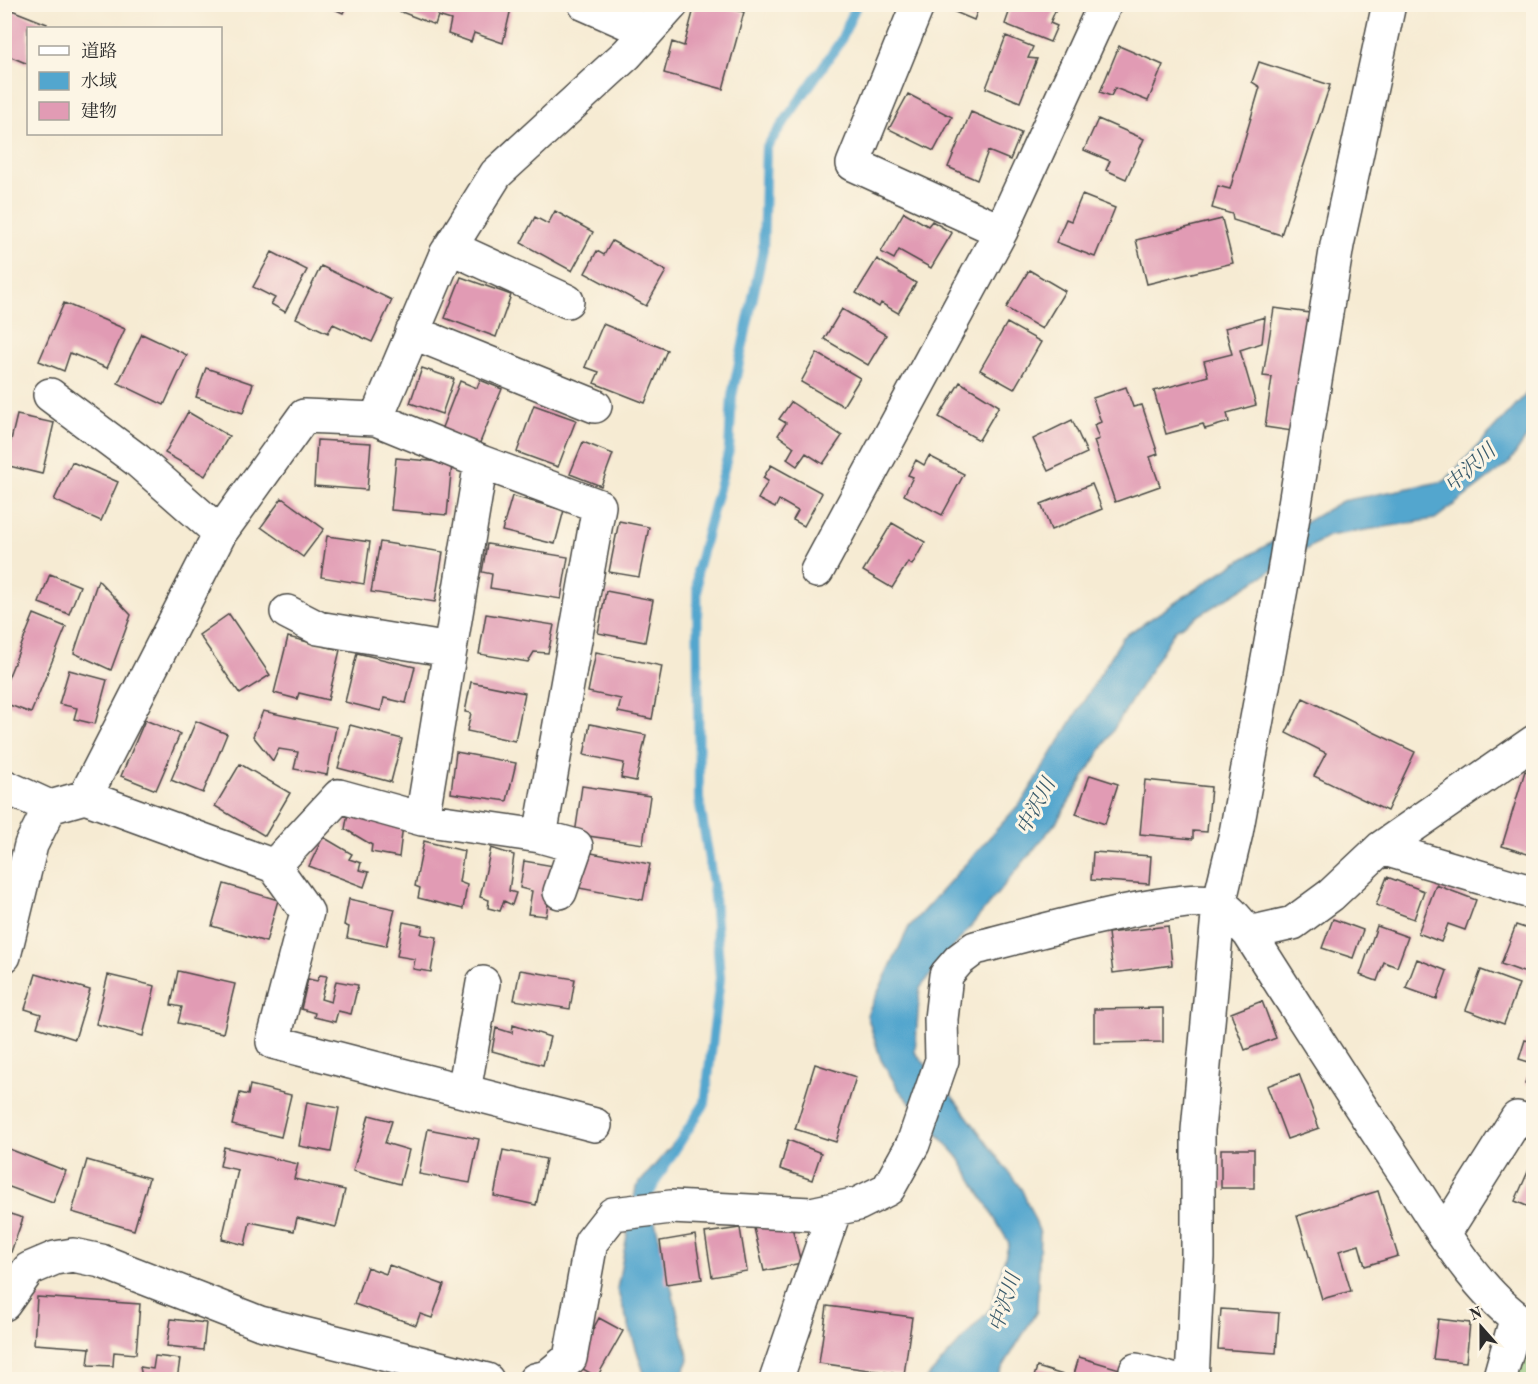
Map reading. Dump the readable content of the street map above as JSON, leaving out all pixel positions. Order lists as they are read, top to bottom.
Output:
{
  "water": ["中沢川"],
  "legend": ["道路", "水域", "建物"],
  "north": "top"
}
